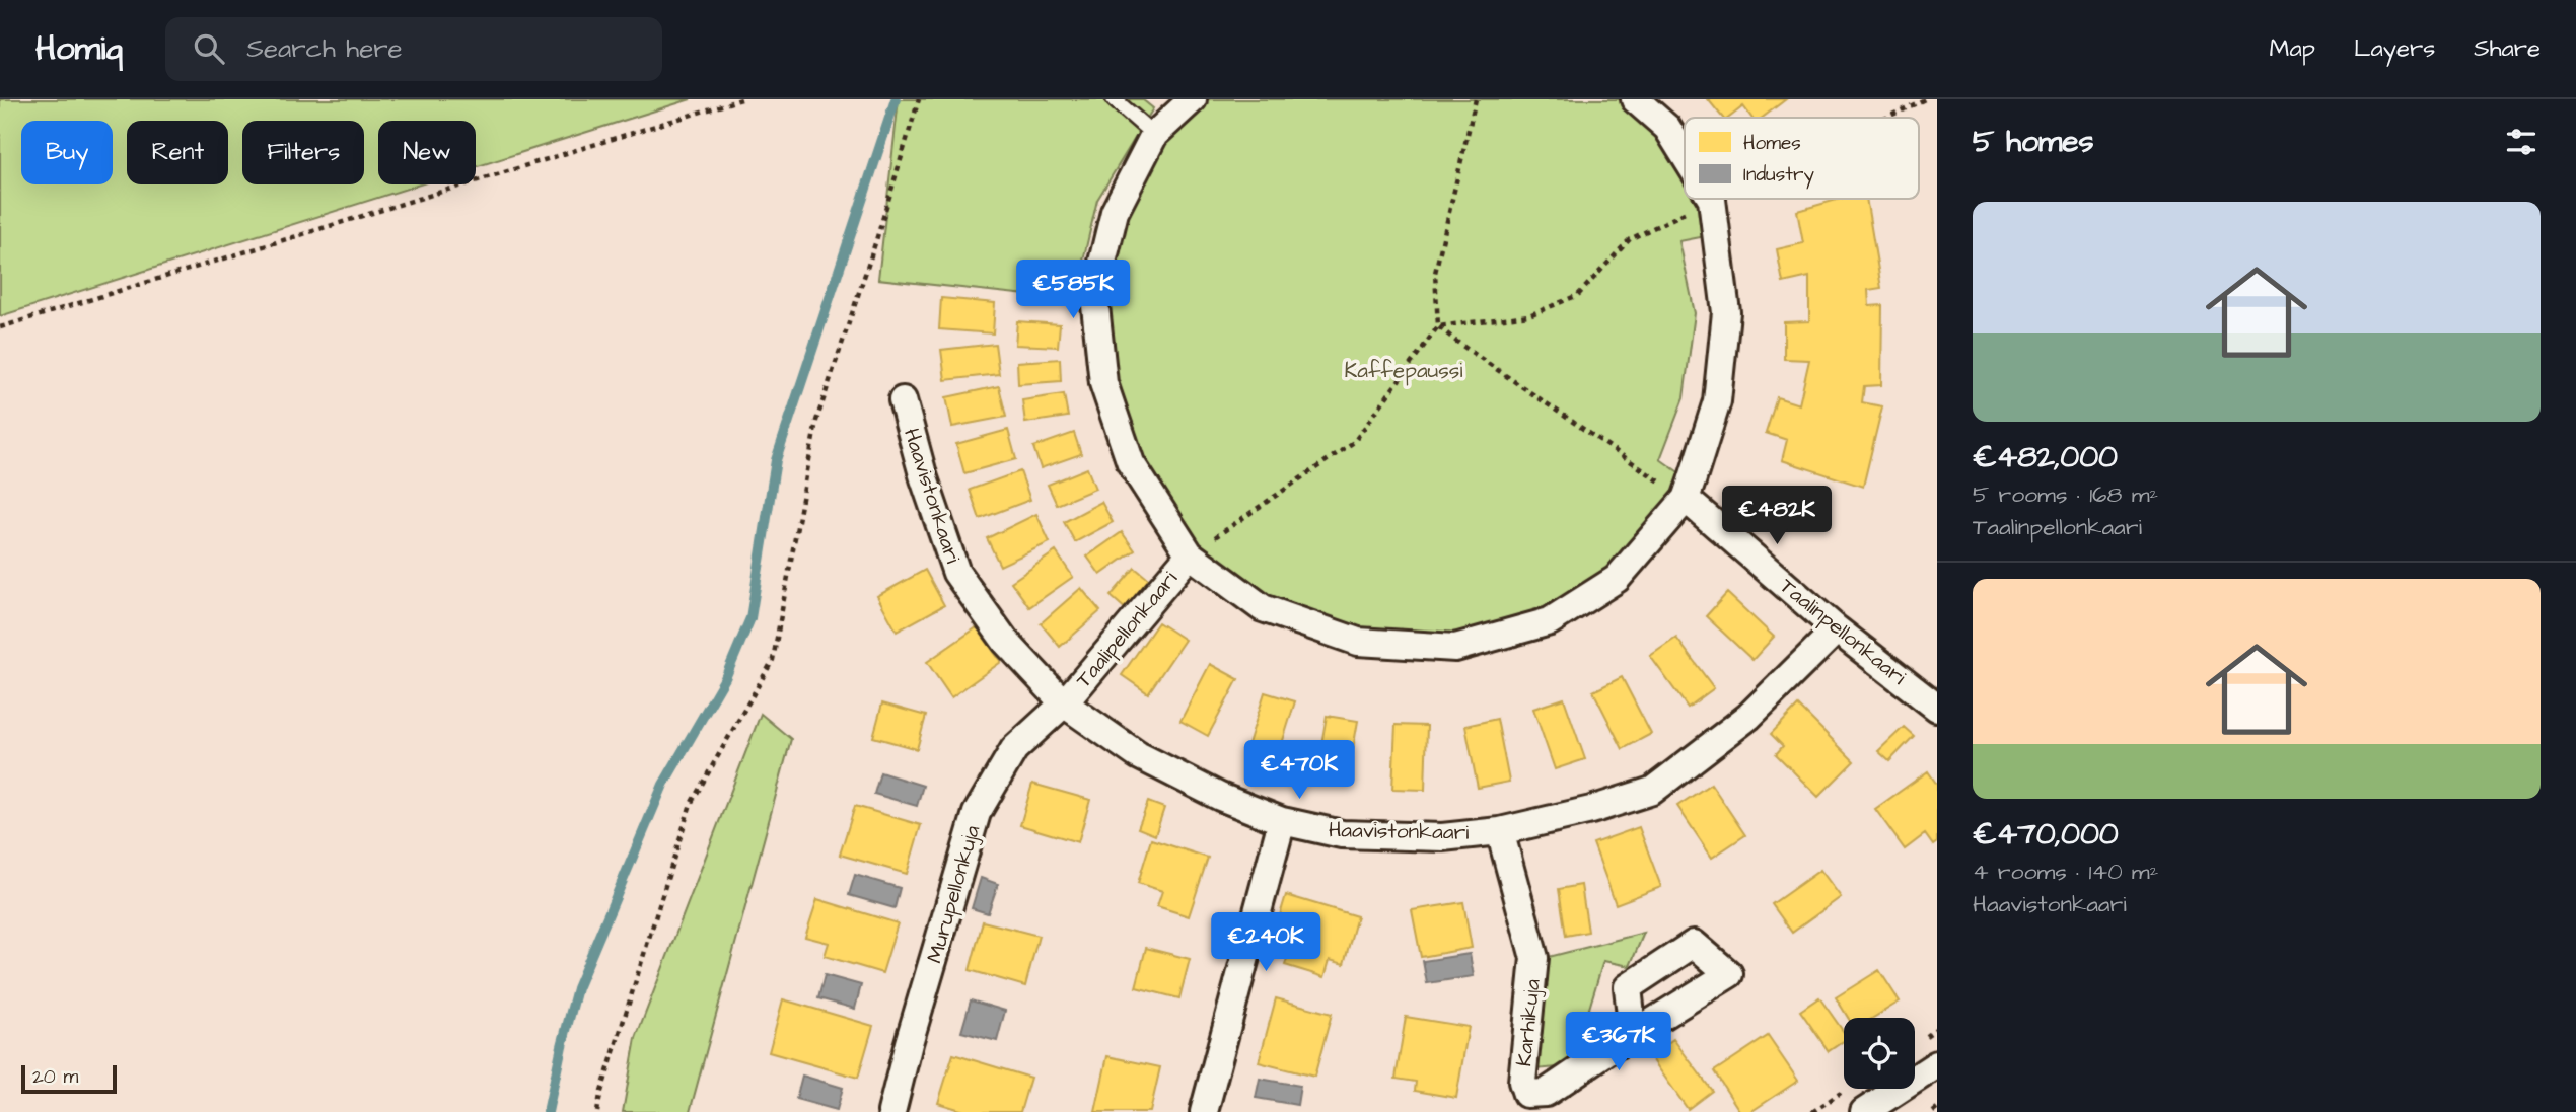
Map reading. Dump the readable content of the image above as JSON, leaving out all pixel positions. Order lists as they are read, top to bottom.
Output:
{
  "streets": {
    "street": [
      "Haavistonkaari",
      "Taalipellonkaari",
      "Taalinpellonkaari",
      "Murupellonkuja",
      "Karhikuja"
    ]
  },
  "crossings": [
    ["Haavistonkaari", "Taalipellonkaari"],
    ["Haavistonkaari", "Taalinpellonkaari"],
    ["Haavistonkaari", "Murupellonkuja"],
    ["Haavistonkaari", "Karhikuja"],
    ["Taalipellonkaari", "Murupellonkuja"]
  ],
  "parks": ["Kaffepaussi"],
  "legend": ["Homes", "Industry"],
  "scale_bar": "20 m",
  "page": {
    "header": "Homiq",
    "search": "Search here",
    "nav": ["Map", "Layers", "Share"],
    "heading": "5 homes",
    "chip": [
      "Buy",
      "Rent",
      "Filters",
      "New"
    ],
    "list": [
      {
        "name": "€482,000",
        "note": "5 rooms · 168 m² · Taalinpellonkaari"
      },
      {
        "name": "€470,000",
        "note": "4 rooms · 140 m² · Haavistonkaari"
      }
    ],
    "price": [
      "€585K",
      "€482K",
      "€470K",
      "€240K",
      "€367K"
    ],
    "scale": "20 m"
  }
}
